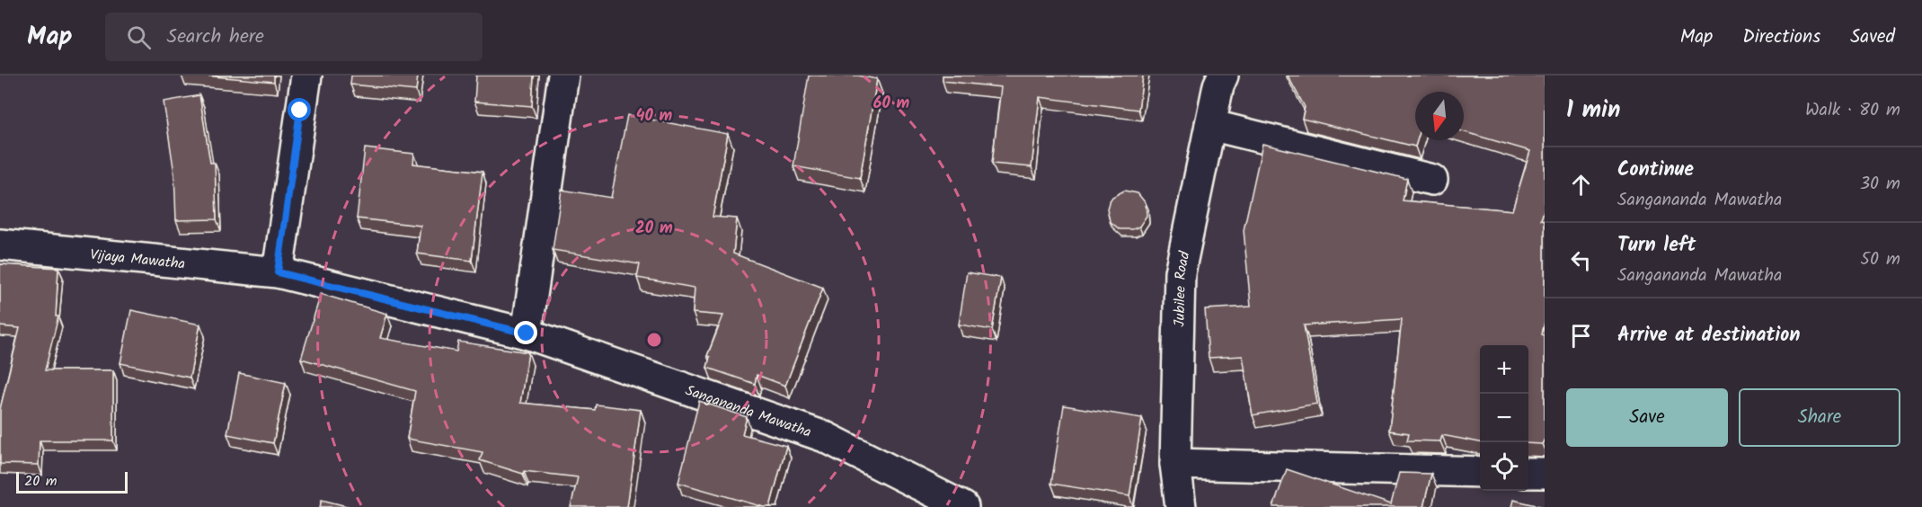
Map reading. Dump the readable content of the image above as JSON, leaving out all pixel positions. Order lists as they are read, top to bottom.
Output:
{
  "streets": {
    "street": ["Vijaya Mawatha", "Jubilee Road", "Sangananda Mawatha"]
  },
  "crossings": [
    ["Vijaya Mawatha", "Sangananda Mawatha"]
  ],
  "scale_bar": "20 m",
  "north": "bottom",
  "page": {
    "header": "Map",
    "search": "Search here",
    "nav": ["Map", "Directions", "Saved"],
    "heading": ["1 min", "Walk · 80 m"],
    "list": [
      ["Continue", "Sangananda Mawatha", "30 m"],
      ["Turn left", "Sangananda Mawatha", "50 m"],
      "Arrive at destination"
    ],
    "map_buttons": ["+", "−"],
    "buttons": ["Save", "Share"],
    "scale": "20 m"
  },
  "rings": ["60 m", "40 m", "20 m"]
}
